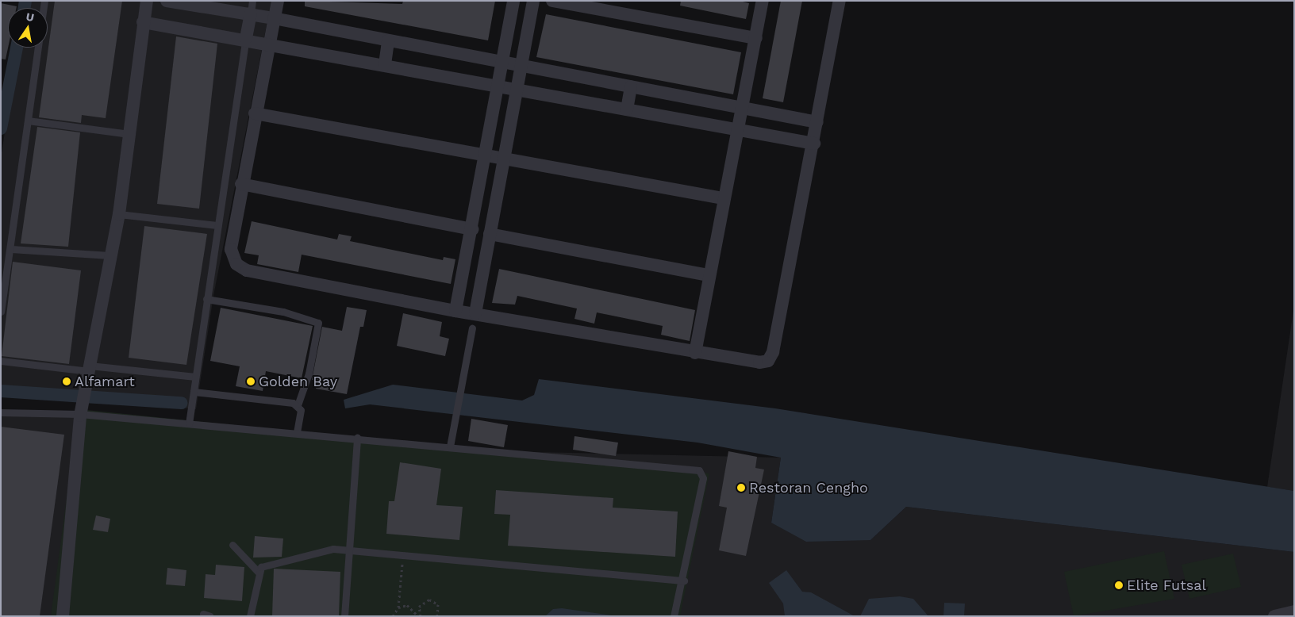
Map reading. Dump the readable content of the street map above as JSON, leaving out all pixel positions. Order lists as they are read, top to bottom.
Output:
{
  "places": [
    "Alfamart",
    "Golden Bay",
    "Restoran Cengho",
    "Elite Futsal"
  ],
  "north": "top"
}
